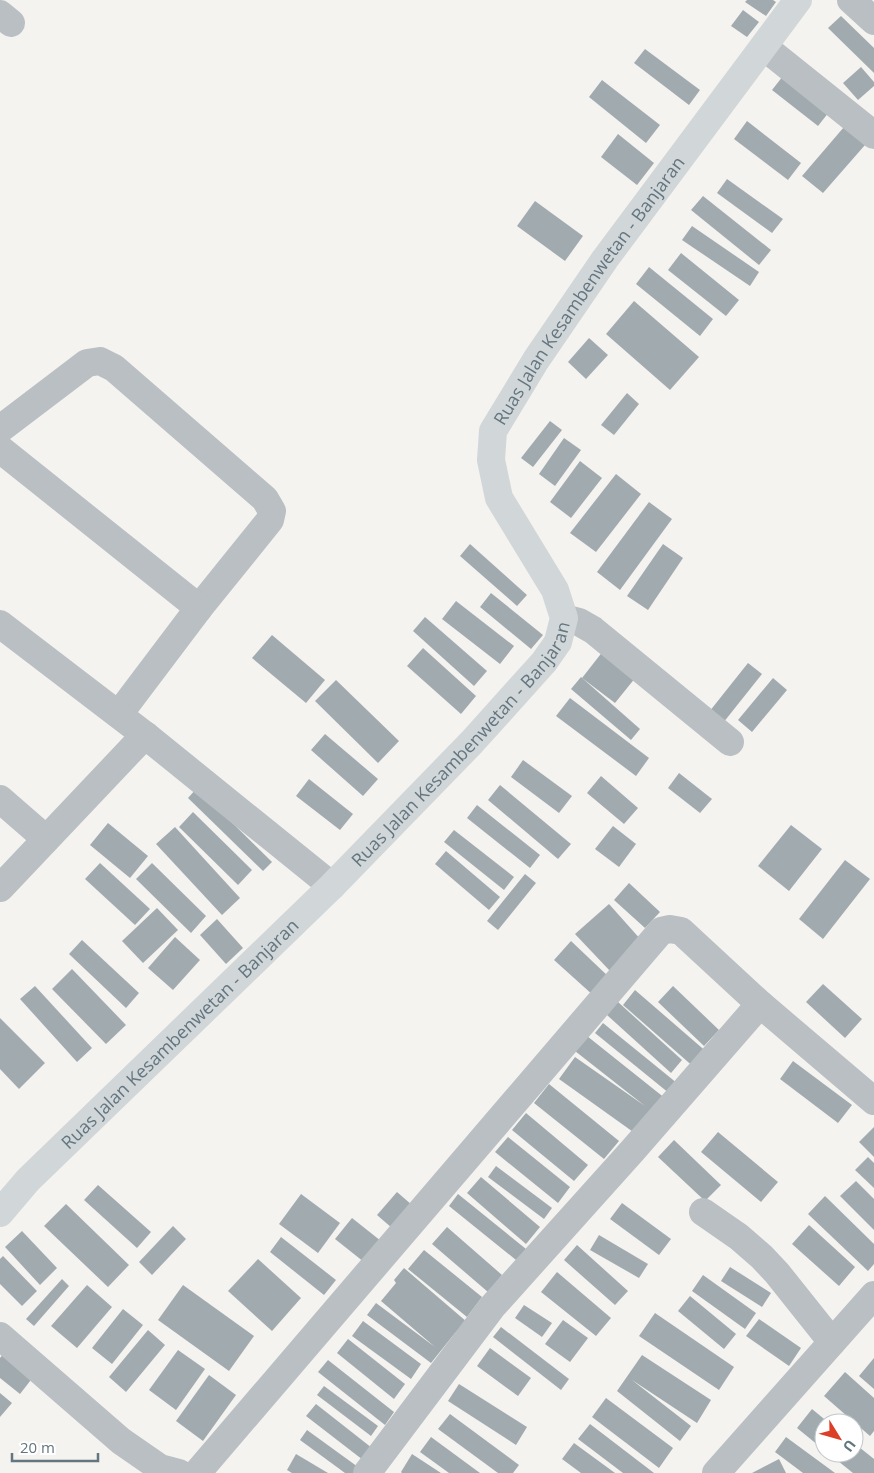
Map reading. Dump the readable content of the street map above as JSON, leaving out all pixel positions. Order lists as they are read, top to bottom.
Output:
{
  "streets": {
    "main road": ["Ruas Jalan Kesambenwetan - Banjaran"]
  },
  "scale_bar": "20 m",
  "north": "bottom right"
}
